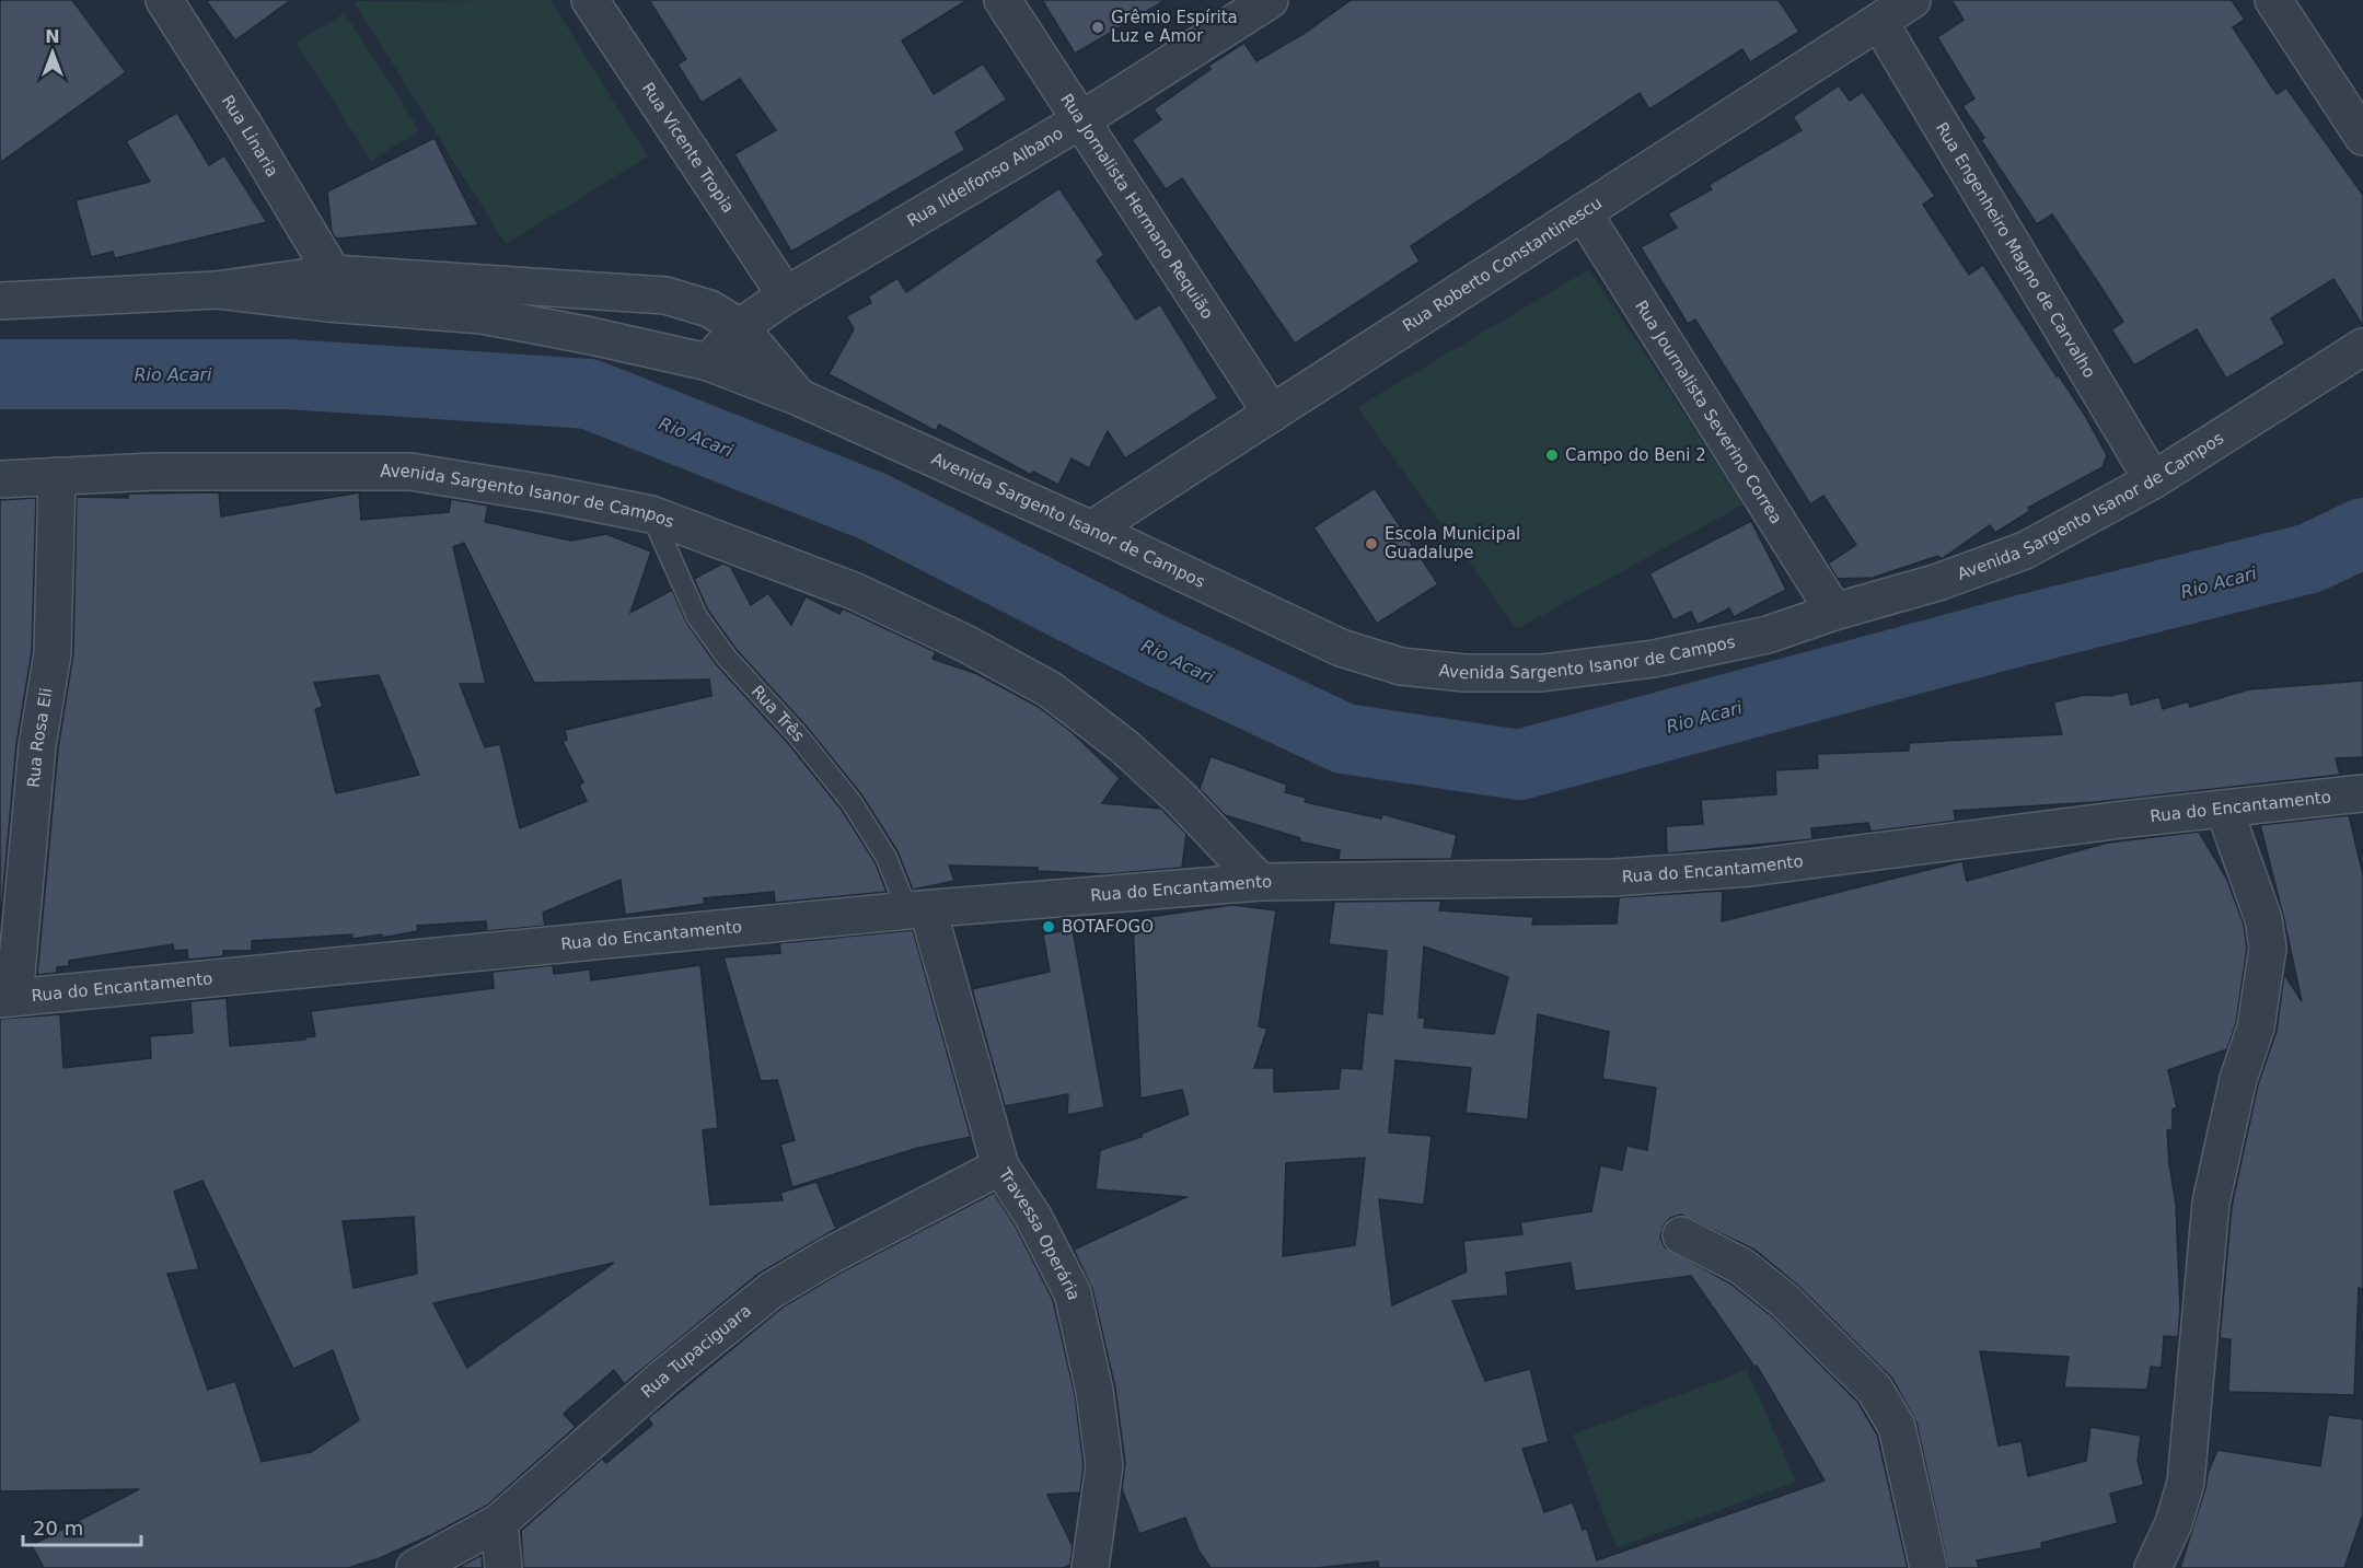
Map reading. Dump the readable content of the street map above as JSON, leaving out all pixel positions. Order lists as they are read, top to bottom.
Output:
{
  "streets": {
    "street": [
      "Rua Linaria",
      "Rua Vicente Tropia",
      "Rua Ildelfonso Albano",
      "Rua Jornalista Hermano Requião",
      "Rua Engenheiro Magno de Carvalho",
      "Rua Roberto Constantinescu",
      "Rua Journalista Severino Correa",
      "Avenida Sargento Isanor de Campos",
      "Rua Rosa Eli",
      "Rua do Encantamento",
      "Travessa Operária",
      "Rua Tupaciguara"
    ],
    "lane": ["Rua Três"]
  },
  "crossings": [
    ["Rua Linaria", "Avenida Sargento Isanor de Campos"],
    ["Rua Vicente Tropia", "Rua Ildelfonso Albano"],
    ["Rua Ildelfonso Albano", "Rua Jornalista Hermano Requião"],
    ["Rua Ildelfonso Albano", "Avenida Sargento Isanor de Campos"],
    ["Rua Jornalista Hermano Requião", "Rua Roberto Constantinescu"],
    ["Rua Engenheiro Magno de Carvalho", "Rua Roberto Constantinescu"],
    ["Rua Engenheiro Magno de Carvalho", "Avenida Sargento Isanor de Campos"],
    ["Rua Roberto Constantinescu", "Rua Journalista Severino Correa"],
    ["Rua Roberto Constantinescu", "Avenida Sargento Isanor de Campos"],
    ["Rua Journalista Severino Correa", "Avenida Sargento Isanor de Campos"],
    ["Avenida Sargento Isanor de Campos", "Rua Três"],
    ["Avenida Sargento Isanor de Campos", "Rua Rosa Eli"],
    ["Avenida Sargento Isanor de Campos", "Rua do Encantamento"],
    ["Rua Três", "Rua do Encantamento"],
    ["Rua Três", "Travessa Operária"],
    ["Rua Rosa Eli", "Rua do Encantamento"],
    ["Rua do Encantamento", "Travessa Operária"],
    ["Travessa Operária", "Rua Tupaciguara"]
  ],
  "water": ["Rio Acari"],
  "places": [
    "Grêmio Espírita Luz e Amor",
    "Campo do Beni 2",
    "Escola Municipal Guadalupe",
    "BOTAFOGO"
  ],
  "scale_bar": "20 m",
  "north": "top"
}
